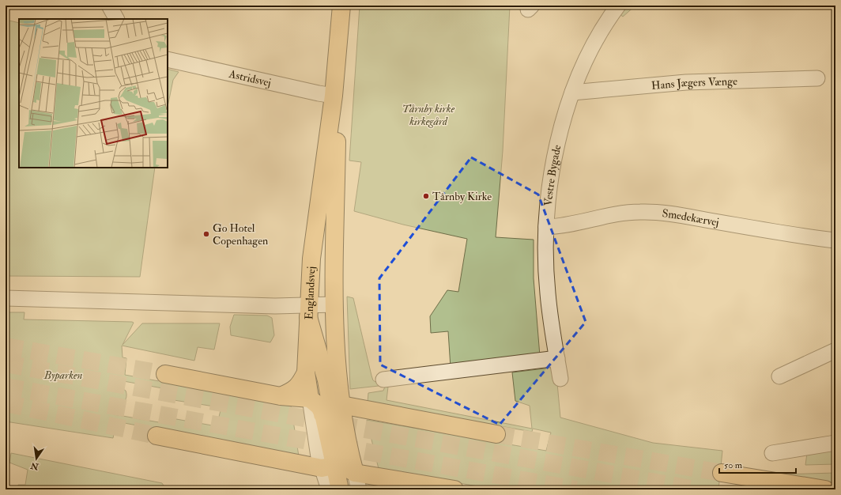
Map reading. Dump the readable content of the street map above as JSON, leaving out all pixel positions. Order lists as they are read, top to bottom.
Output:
{
  "streets": {
    "main road": ["Englandsvej"],
    "street": [
      "Astridsvej",
      "Hans Jægers Vænge",
      "Vestre Bygade",
      "Smedekærvej"
    ]
  },
  "crossings": [
    ["Astridsvej", "Englandsvej"],
    ["Hans Jægers Vænge", "Vestre Bygade"],
    ["Vestre Bygade", "Smedekærvej"]
  ],
  "parks": ["Tårnby kirke kirkegård", "Byparken"],
  "places": ["Tårnby Kirke", "Go Hotel Copenhagen"],
  "scale_bar": "50 m",
  "north": "bottom"
}
